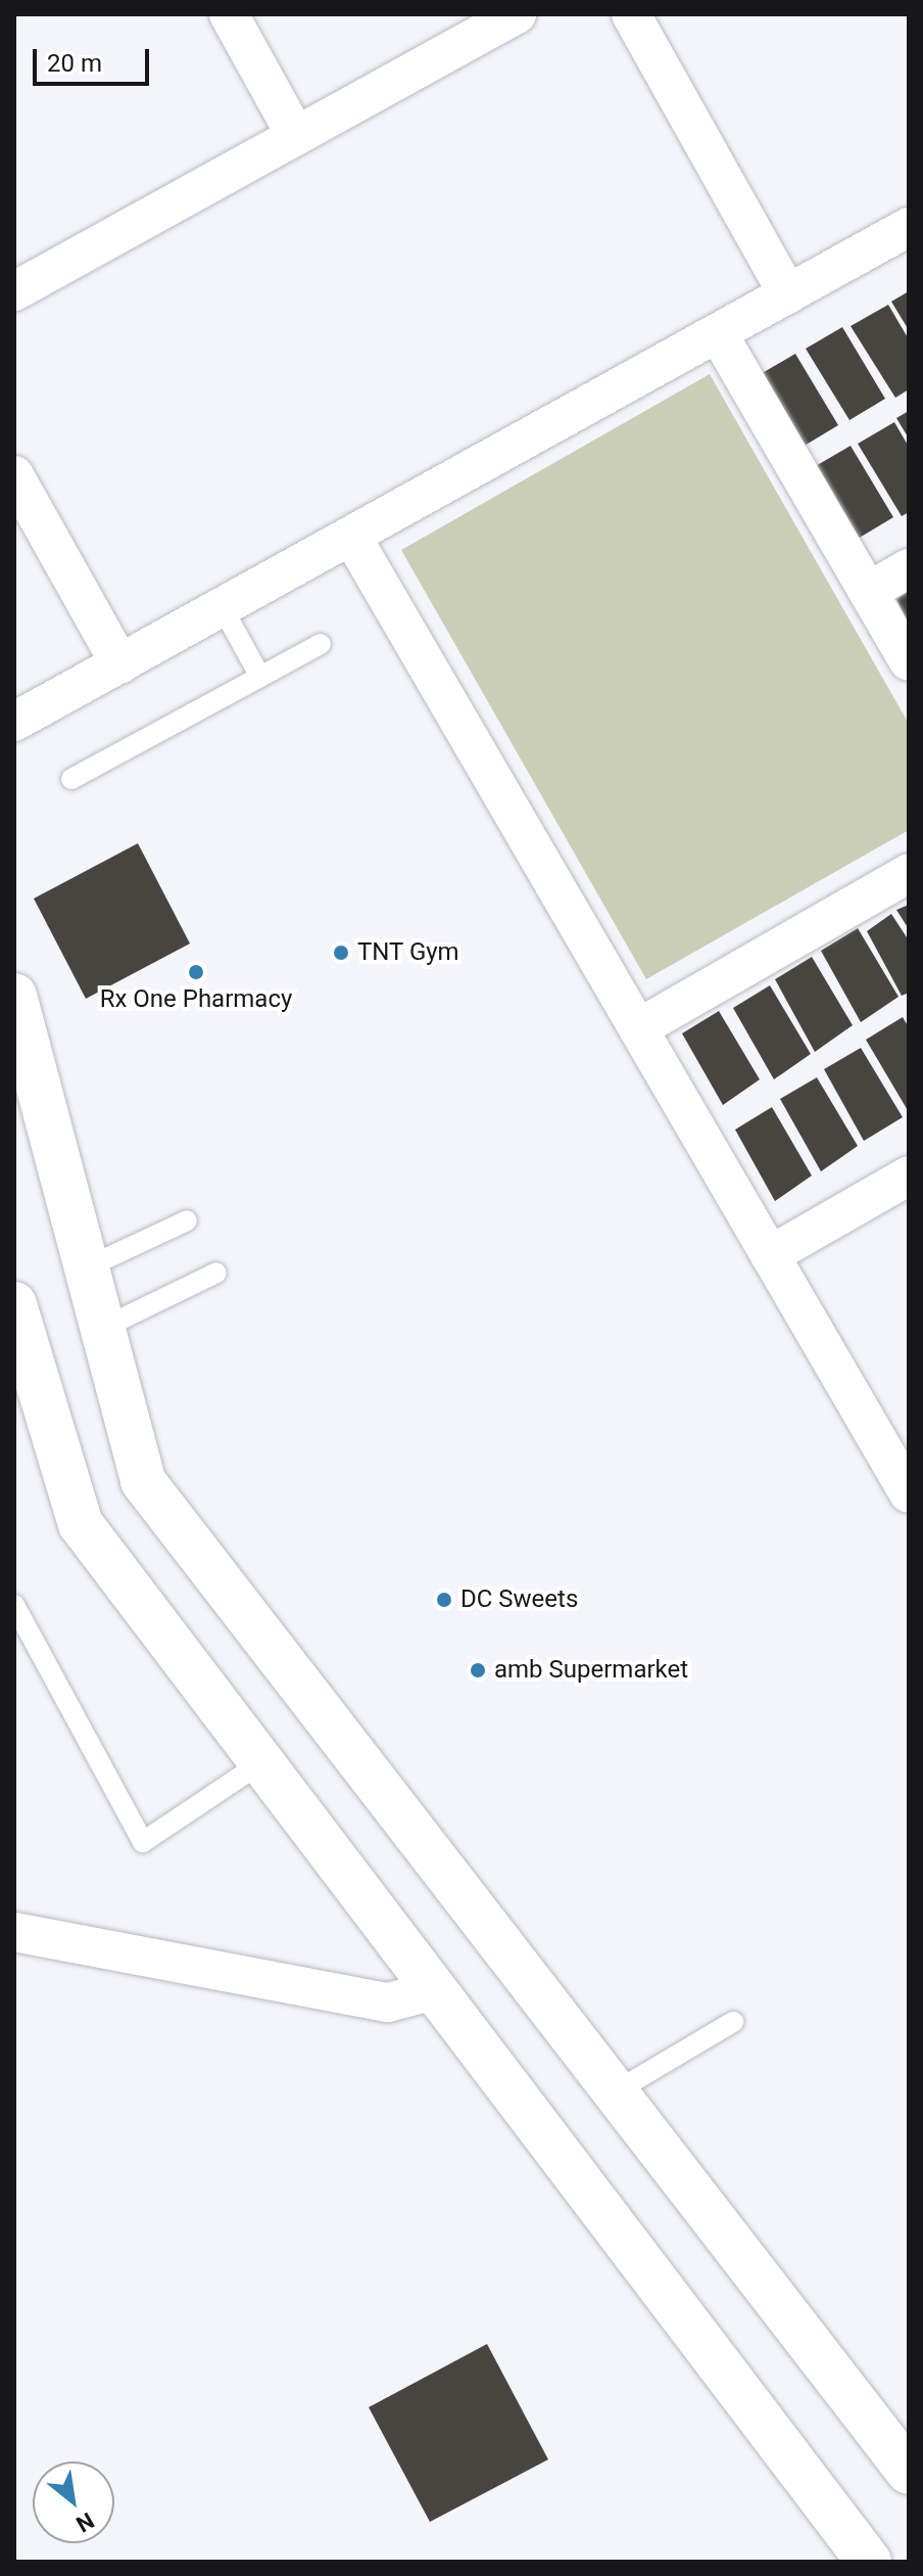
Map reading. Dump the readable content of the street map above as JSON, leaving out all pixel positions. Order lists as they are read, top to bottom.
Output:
{
  "places": [
    "TNT Gym",
    "Rx One Pharmacy",
    "DC Sweets",
    "amb Supermarket"
  ],
  "scale_bar": "20 m",
  "north": "bottom right"
}
